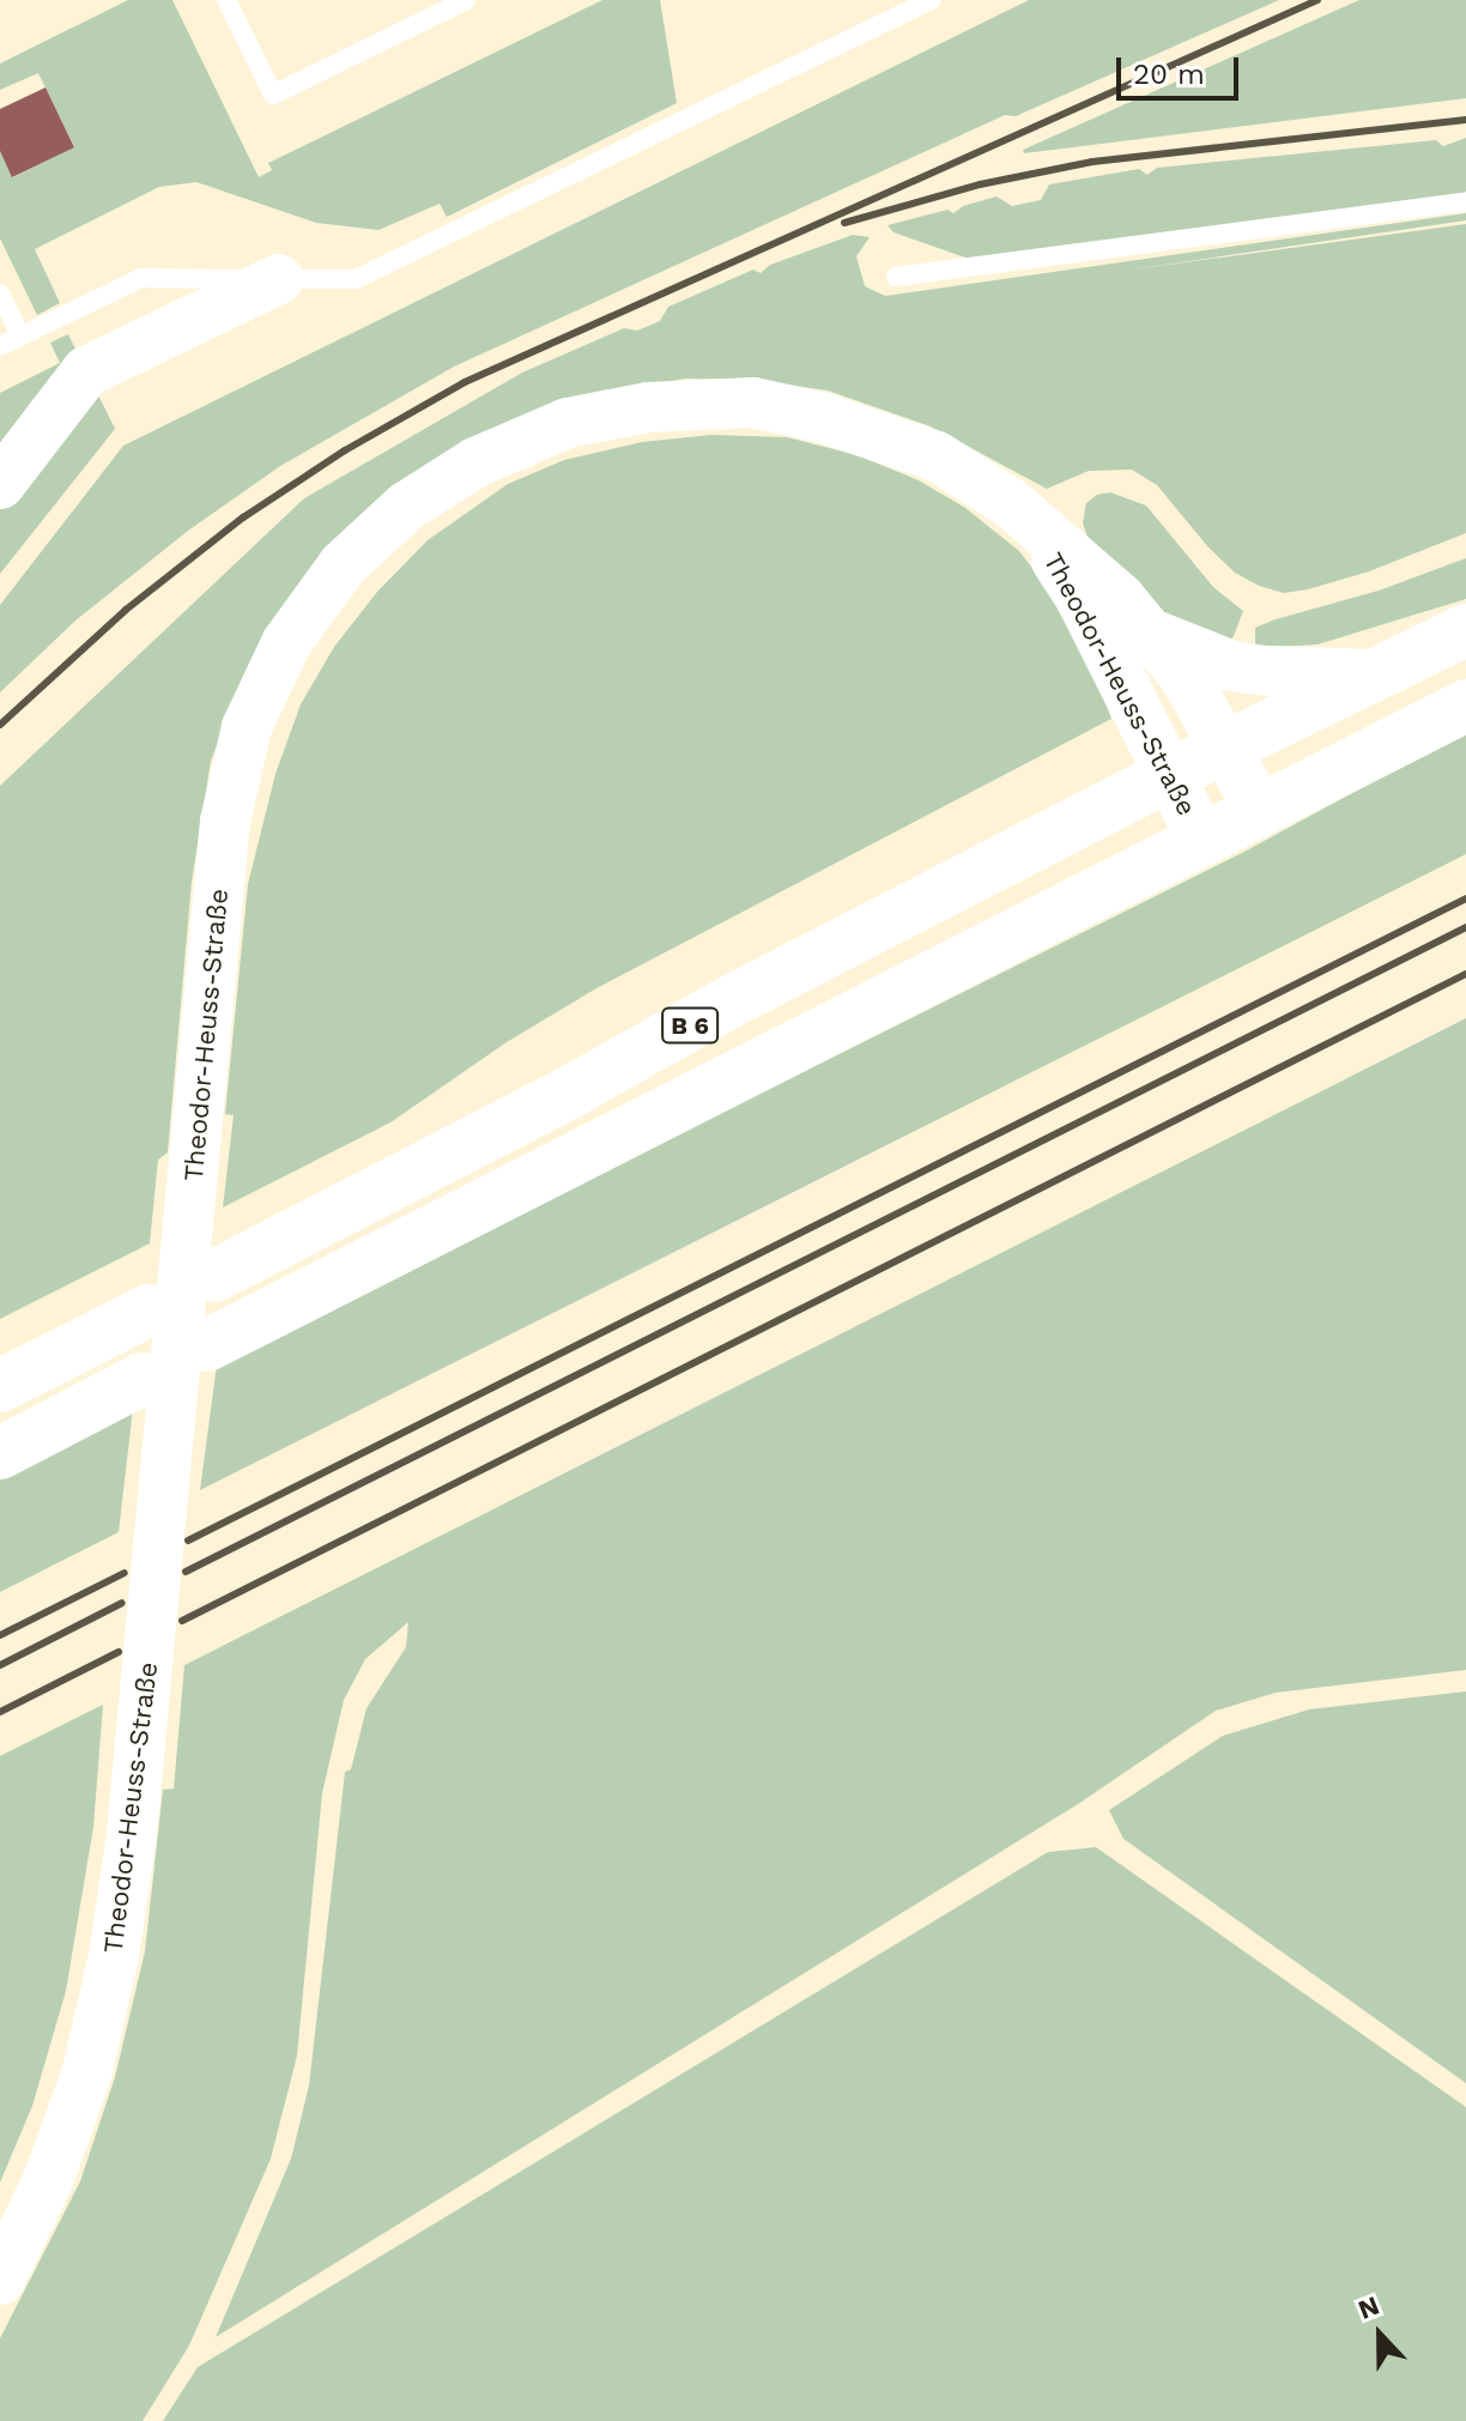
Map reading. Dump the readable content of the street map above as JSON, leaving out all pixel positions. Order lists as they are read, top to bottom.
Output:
{
  "streets": {
    "main road": ["B 6"],
    "street": ["Theodor-Heuss-Straße"]
  },
  "crossings": [
    ["Theodor-Heuss-Straße", "B 6"]
  ],
  "scale_bar": "20 m",
  "north": "top"
}
